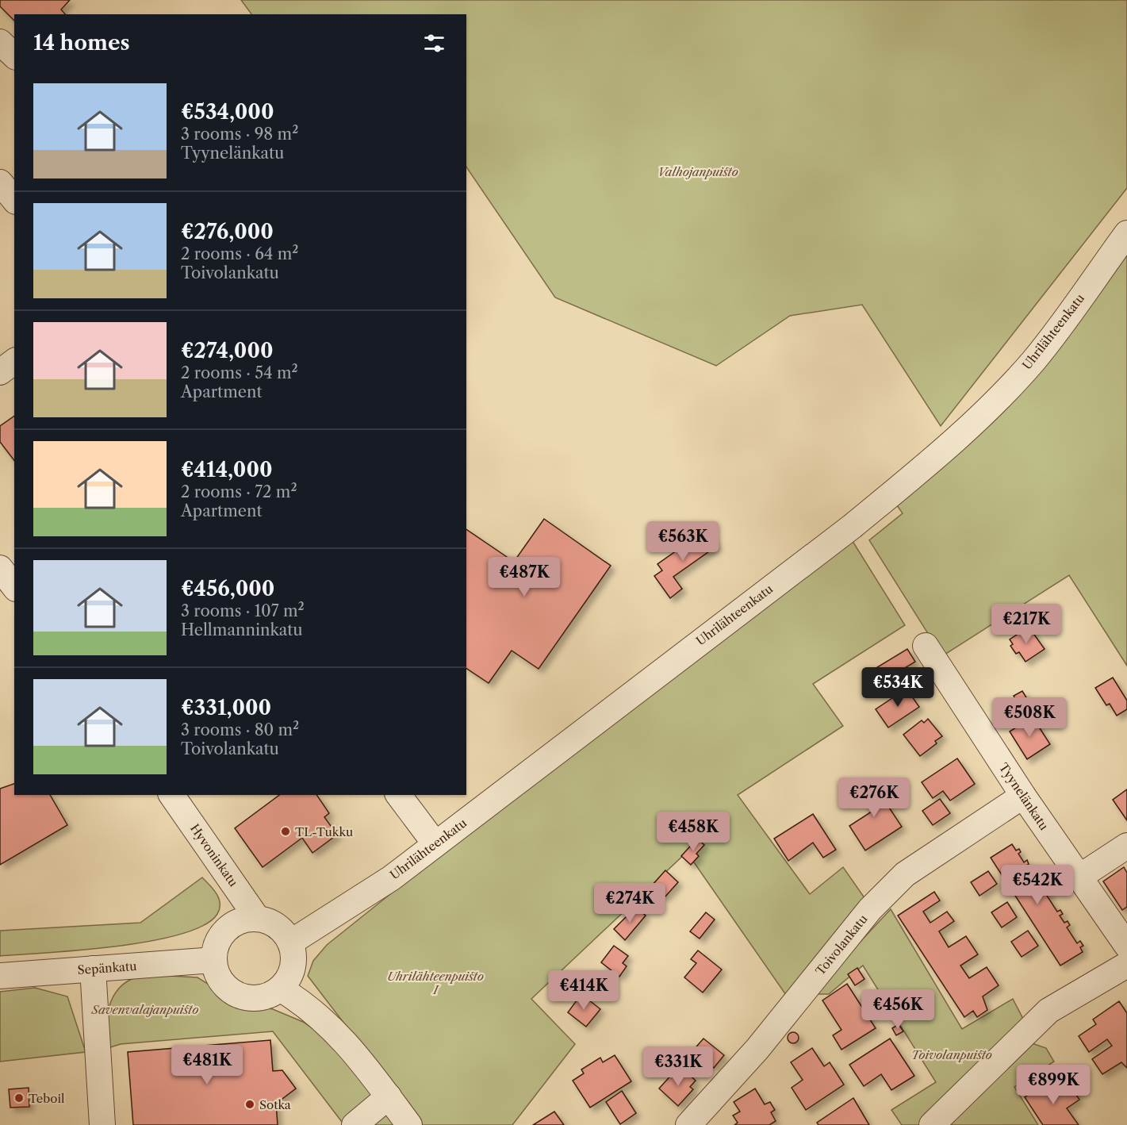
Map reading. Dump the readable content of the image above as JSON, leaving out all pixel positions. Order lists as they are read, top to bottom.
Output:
{
  "streets": {
    "street": [
      "Uhrilähteenkatu",
      "Tyynelänkatu",
      "Hyvoninkatu",
      "Toivolankatu",
      "Sepänkatu"
    ]
  },
  "crossings": [
    ["Uhrilähteenkatu", "Hyvoninkatu"],
    ["Uhrilähteenkatu", "Sepänkatu"],
    ["Tyynelänkatu", "Toivolankatu"],
    ["Hyvoninkatu", "Sepänkatu"]
  ],
  "parks": [
    "Valhojanpuisto",
    "Uhrilähteenpuisto I",
    "Savenvalajanpuisto",
    "Toivolanpuisto"
  ],
  "places": ["TL-Tukku", "Teboil", "Sotka"],
  "page": {
    "heading": "14 homes",
    "list": [
      {
        "name": "€534,000",
        "note": "3 rooms · 98 m² · Tyynelänkatu"
      },
      {
        "name": "€276,000",
        "note": "2 rooms · 64 m² · Toivolankatu"
      },
      {
        "name": "€274,000",
        "note": "2 rooms · 54 m² · Apartment"
      },
      {
        "name": "€414,000",
        "note": "2 rooms · 72 m² · Apartment"
      },
      {
        "name": "€456,000",
        "note": "3 rooms · 107 m² · Hellmanninkatu"
      },
      {
        "name": "€331,000",
        "note": "3 rooms · 80 m² · Toivolankatu"
      }
    ],
    "price": [
      "€563K",
      "€487K",
      "€217K",
      "€534K",
      "€508K",
      "€276K",
      "€458K",
      "€542K",
      "€274K",
      "€414K",
      "€456K",
      "€481K",
      "€331K",
      "€899K"
    ]
  }
}
